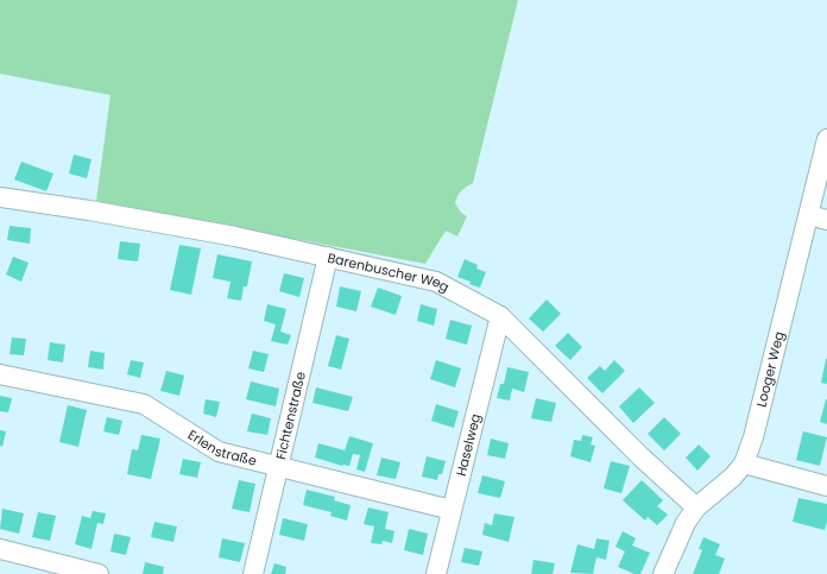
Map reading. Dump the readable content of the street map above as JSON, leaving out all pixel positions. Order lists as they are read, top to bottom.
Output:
{
  "streets": {
    "street": [
      "Barenbuscher Weg",
      "Looger Weg",
      "Fichtenstraße",
      "Haselweg",
      "Erlenstraße"
    ]
  },
  "crossings": [
    ["Barenbuscher Weg", "Looger Weg"],
    ["Barenbuscher Weg", "Fichtenstraße"],
    ["Barenbuscher Weg", "Haselweg"],
    ["Fichtenstraße", "Erlenstraße"],
    ["Haselweg", "Erlenstraße"]
  ]
}
